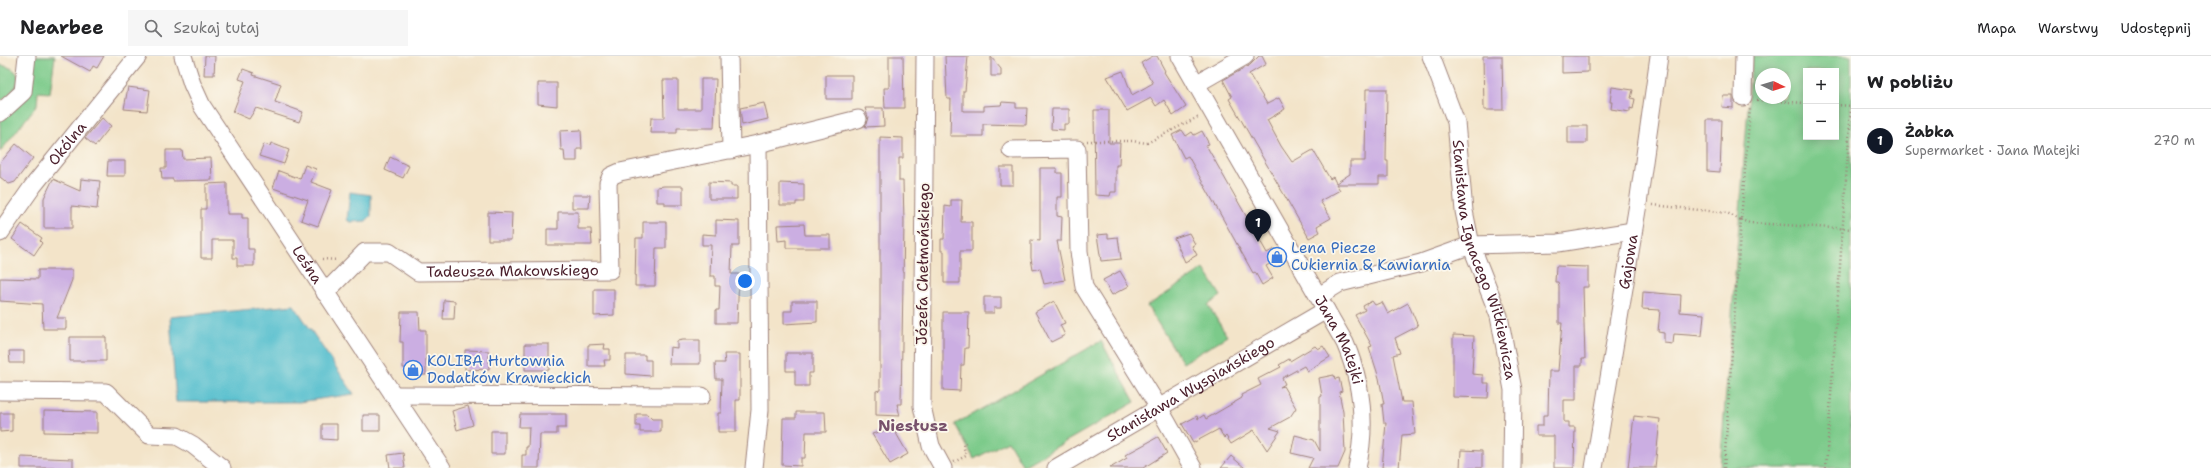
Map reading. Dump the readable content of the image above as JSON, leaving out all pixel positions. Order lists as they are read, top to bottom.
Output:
{
  "streets": {
    "street": [
      "Okólna",
      "Stanisława Ignacego Witkiewicza",
      "Gajowa",
      "Józefa Chełmońskiego",
      "Leśna",
      "Tadeusza Makowskiego",
      "Jana Matejki",
      "Stanisława Wyspiańskiego"
    ]
  },
  "crossings": [
    ["Stanisława Ignacego Witkiewicza", "Stanisława Wyspiańskiego"],
    ["Gajowa", "Stanisława Wyspiańskiego"],
    ["Leśna", "Tadeusza Makowskiego"],
    ["Jana Matejki", "Stanisława Wyspiańskiego"]
  ],
  "districts": ["Niesłusz"],
  "places": {
    "shop": ["Lena Piecze Cukiernia & Kawiarnia", "KOLIBA Hurtownia Dodatków Krawieckich"]
  },
  "north": "right",
  "page": {
    "header": "Nearbee",
    "search": "Szukaj tutaj",
    "nav": ["Mapa", "Warstwy", "Udostępnij"],
    "heading": "W pobliżu",
    "map_buttons": ["+", "−"],
    "list": [
      {
        "mark": "1",
        "name": "Żabka",
        "note": "Supermarket · Jana Matejki",
        "value": "270 m"
      }
    ],
    "pins": "1"
  }
}
